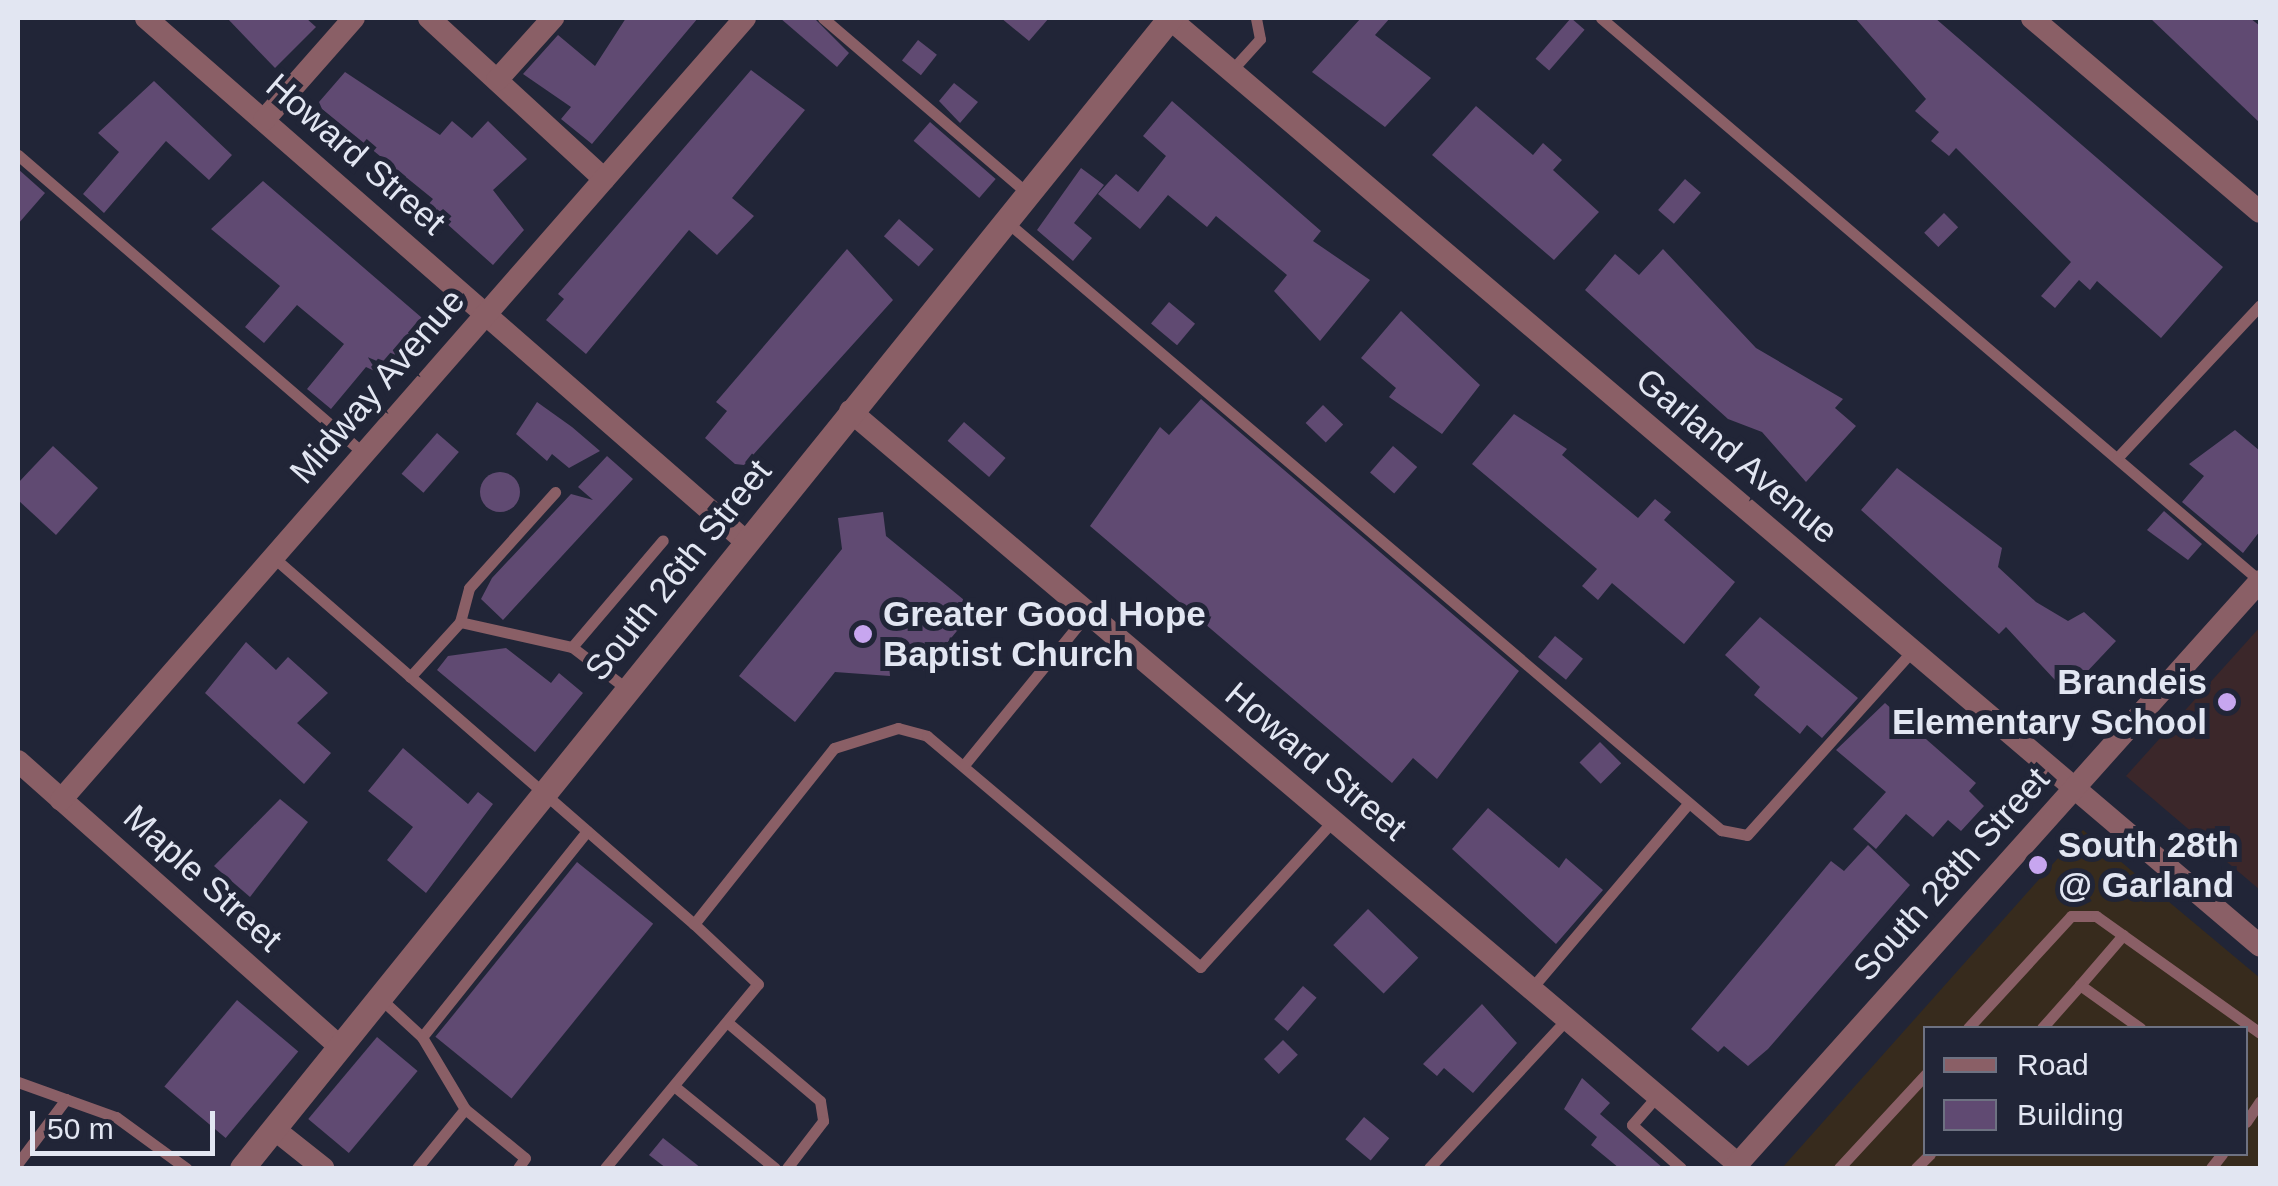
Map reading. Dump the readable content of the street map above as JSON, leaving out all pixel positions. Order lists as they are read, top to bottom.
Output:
{
  "streets": {
    "street": [
      "Howard Street",
      "Midway Avenue",
      "Garland Avenue",
      "South 26th Street",
      "South 28th Street",
      "Maple Street"
    ]
  },
  "crossings": [
    ["Howard Street", "Midway Avenue"],
    ["Howard Street", "South 26th Street"],
    ["Howard Street", "South 28th Street"],
    ["Midway Avenue", "Maple Street"],
    ["Garland Avenue", "South 26th Street"],
    ["Garland Avenue", "South 28th Street"],
    ["South 26th Street", "Maple Street"]
  ],
  "places": ["Greater Good Hope Baptist Church", "Brandeis Elementary School", "South 28th @ Garland"],
  "legend": ["Road", "Building"],
  "scale_bar": "50 m"
}
